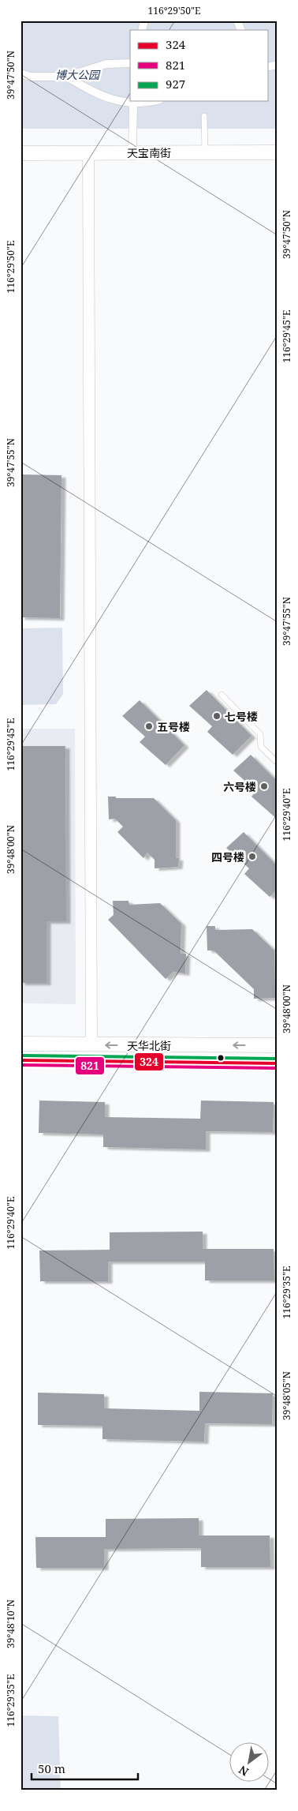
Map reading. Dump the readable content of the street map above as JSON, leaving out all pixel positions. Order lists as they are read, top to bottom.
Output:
{
  "streets": {
    "street": ["天宝南街", "天华北街"]
  },
  "parks": ["博大公园"],
  "places": [
    "七号楼",
    "五号楼",
    "六号楼",
    "四号楼"
  ],
  "lines": ["transit line 927", "transit line 324", "transit line 821"],
  "legend": ["324", "821", "927"],
  "scale_bar": "50 m",
  "north": "bottom left",
  "coordinates": [
    "116°29'50\"E",
    "39°47'50\"N",
    "116°29'45\"E",
    "39°47'55\"N",
    "116°29'40\"E",
    "39°48'00\"N",
    "116°29'35\"E",
    "39°48'05\"N",
    "39°48'10\"N"
  ]
}
